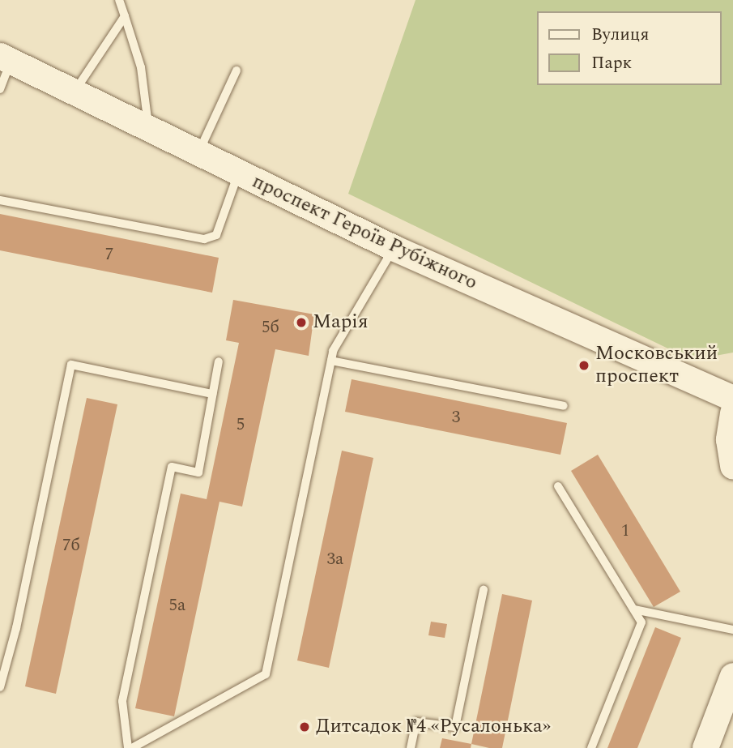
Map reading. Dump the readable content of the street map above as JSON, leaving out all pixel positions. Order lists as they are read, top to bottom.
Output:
{
  "streets": {
    "street": ["проспект Героїв Рубіжного"]
  },
  "places": ["Марія", "Московський проспект", "Дитсадок №4 «Русалонька»"],
  "house_numbers": [
    "7",
    "5б",
    "3",
    "5",
    "1",
    "7б",
    "3а",
    "5а"
  ],
  "legend": ["Вулиця", "Парк"]
}
